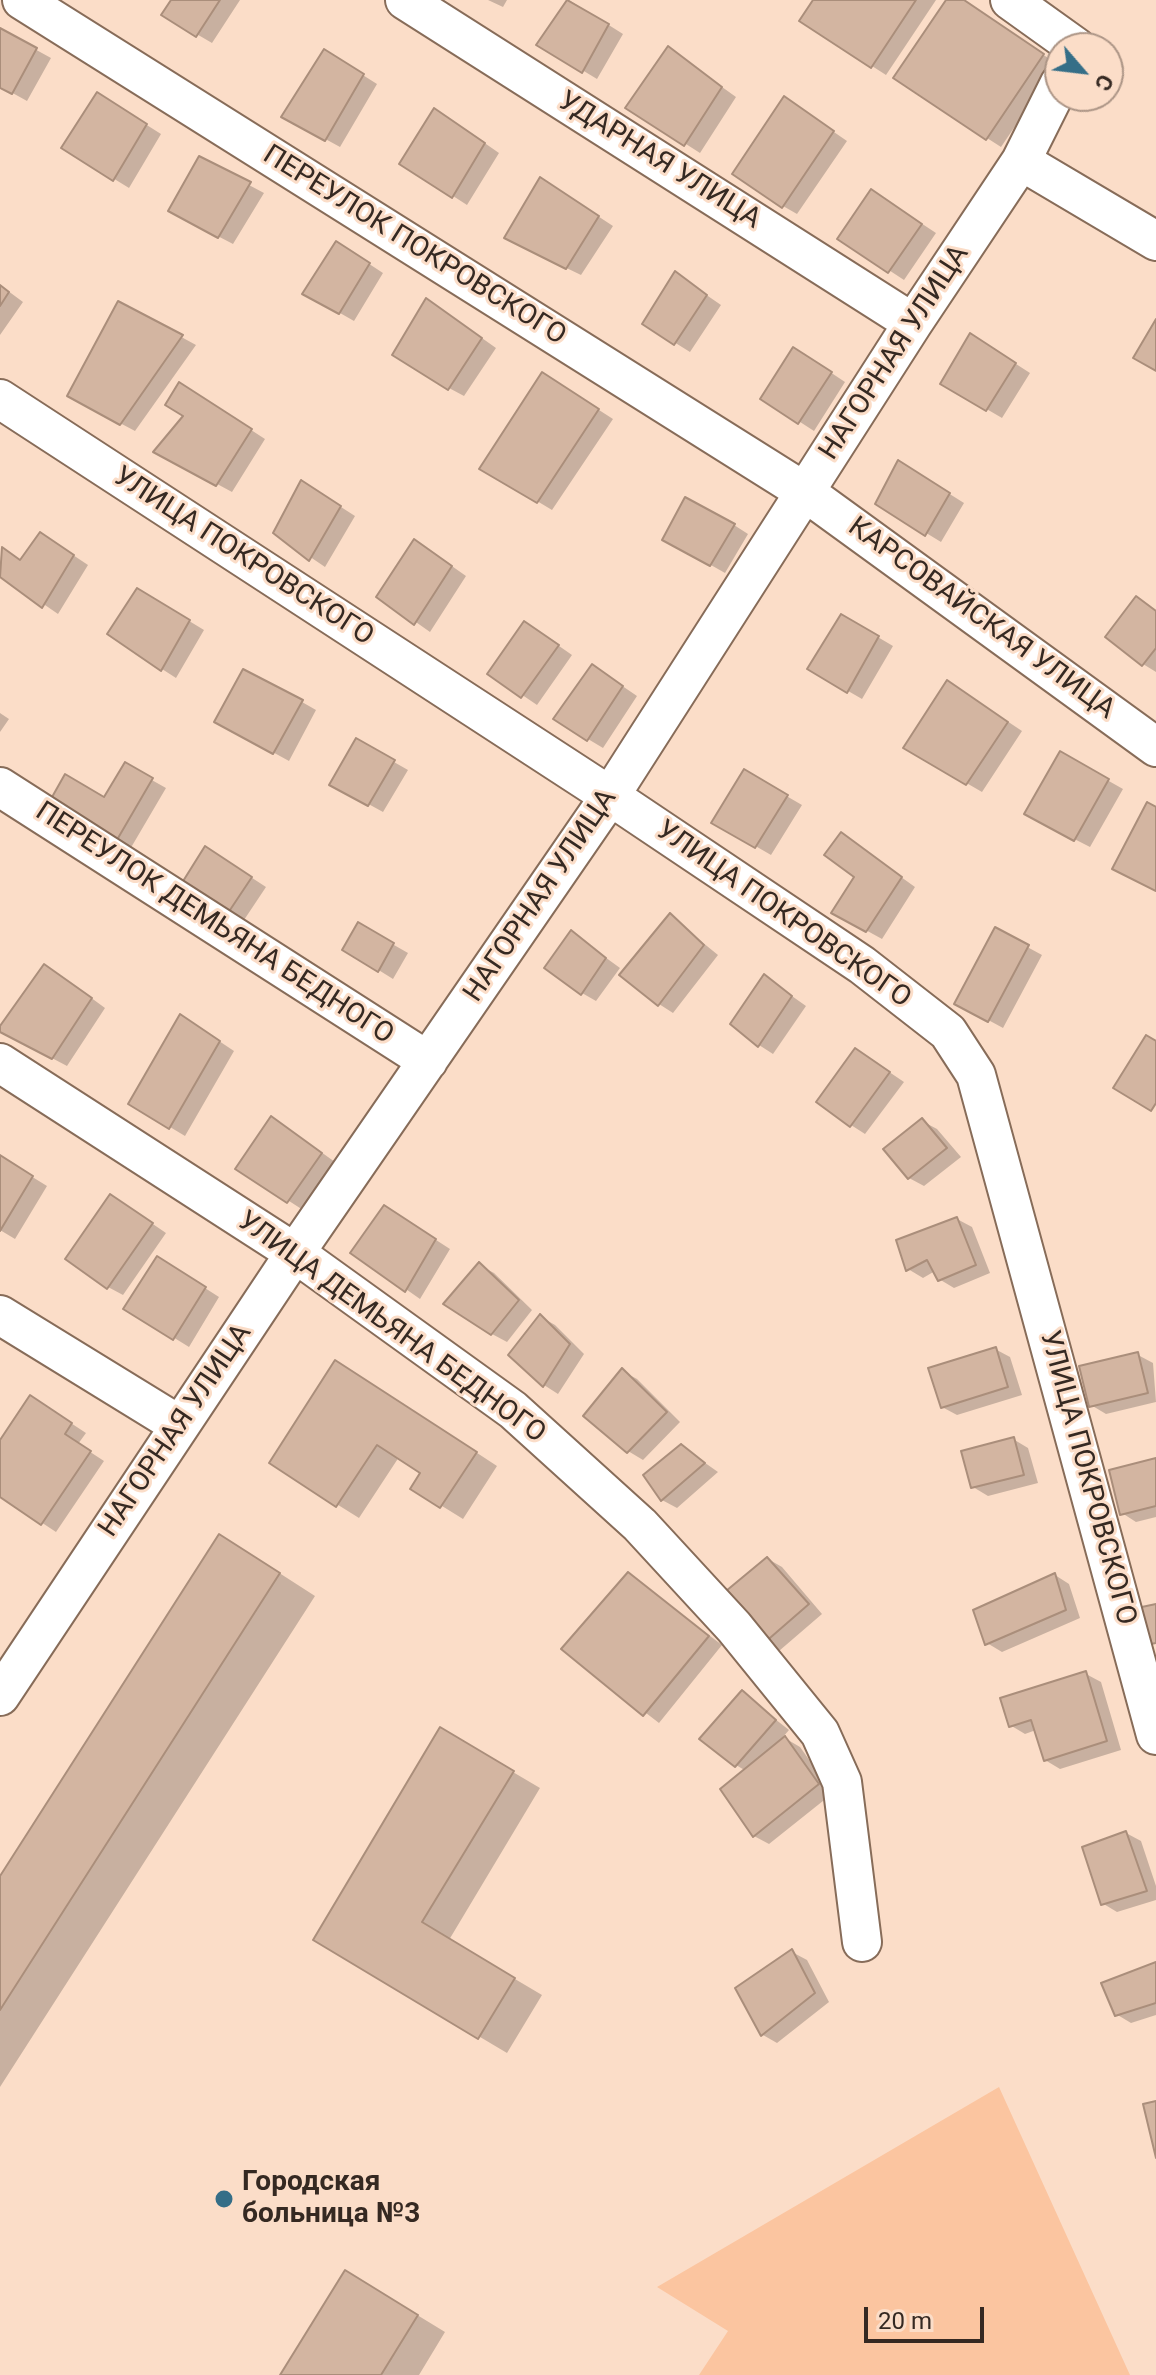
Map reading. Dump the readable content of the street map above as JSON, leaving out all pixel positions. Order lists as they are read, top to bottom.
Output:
{
  "streets": {
    "street": [
      "УДАРНАЯ УЛИЦА",
      "ПЕРЕУЛОК ПОКРОВСКОГО",
      "НАГОРНАЯ УЛИЦА",
      "УЛИЦА ПОКРОВСКОГО",
      "КАРСОВАЙСКАЯ УЛИЦА",
      "ПЕРЕУЛОК ДЕМЬЯНА БЕДНОГО",
      "УЛИЦА ДЕМЬЯНА БЕДНОГО"
    ]
  },
  "crossings": [
    ["УДАРНАЯ УЛИЦА", "НАГОРНАЯ УЛИЦА"],
    ["ПЕРЕУЛОК ПОКРОВСКОГО", "НАГОРНАЯ УЛИЦА"],
    ["ПЕРЕУЛОК ПОКРОВСКОГО", "КАРСОВАЙСКАЯ УЛИЦА"],
    ["НАГОРНАЯ УЛИЦА", "УЛИЦА ПОКРОВСКОГО"],
    ["НАГОРНАЯ УЛИЦА", "КАРСОВАЙСКАЯ УЛИЦА"],
    ["НАГОРНАЯ УЛИЦА", "ПЕРЕУЛОК ДЕМЬЯНА БЕДНОГО"],
    ["НАГОРНАЯ УЛИЦА", "УЛИЦА ДЕМЬЯНА БЕДНОГО"]
  ],
  "places": ["Городская больница №3"],
  "scale_bar": "20 m",
  "north": "bottom right"
}
